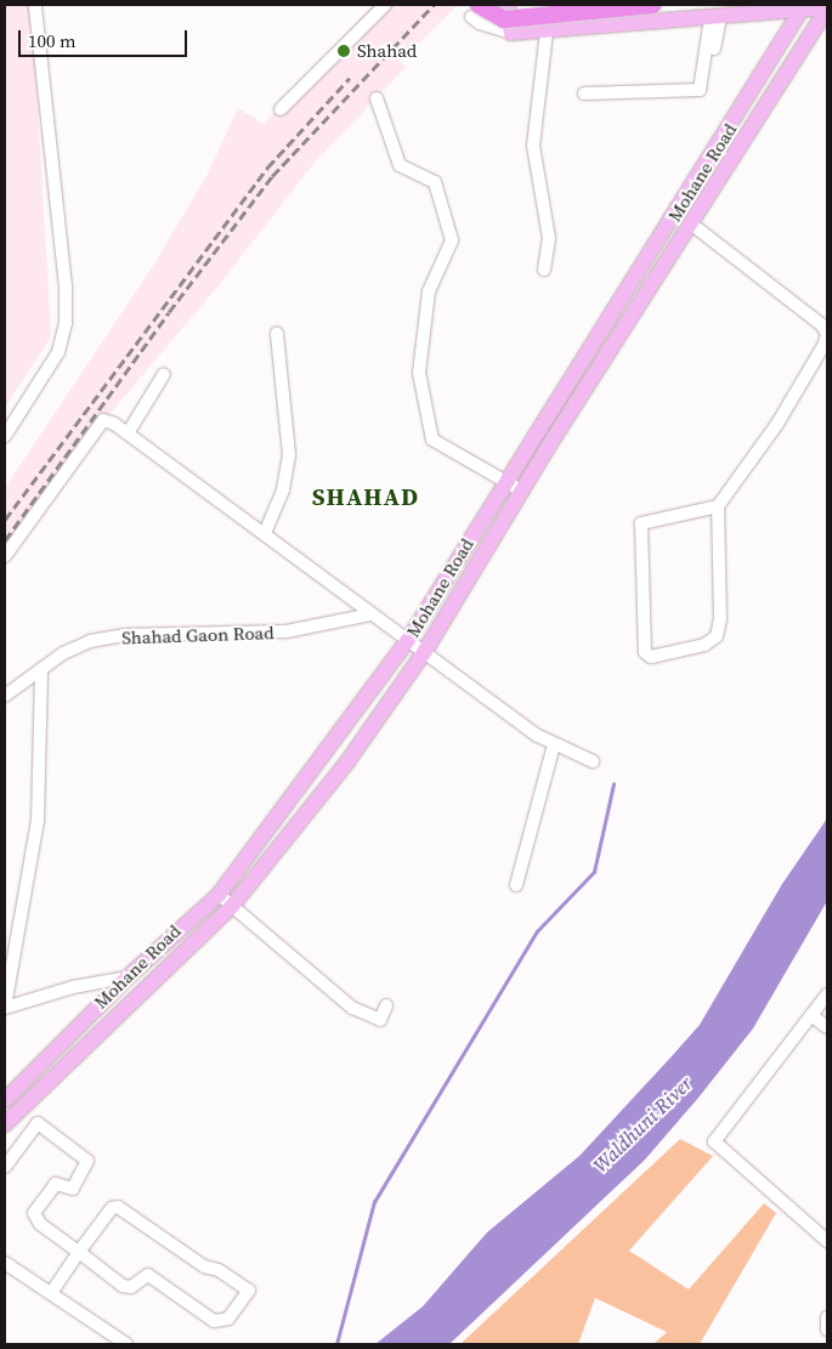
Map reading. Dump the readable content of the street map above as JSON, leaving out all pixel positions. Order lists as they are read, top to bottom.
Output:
{
  "streets": {
    "main road": ["Mohane Road"],
    "street": ["Shahad Gaon Road"]
  },
  "districts": ["SHAHAD"],
  "water": ["Waldhuni River"],
  "places": ["Shahad"],
  "scale_bar": "100 m"
}
